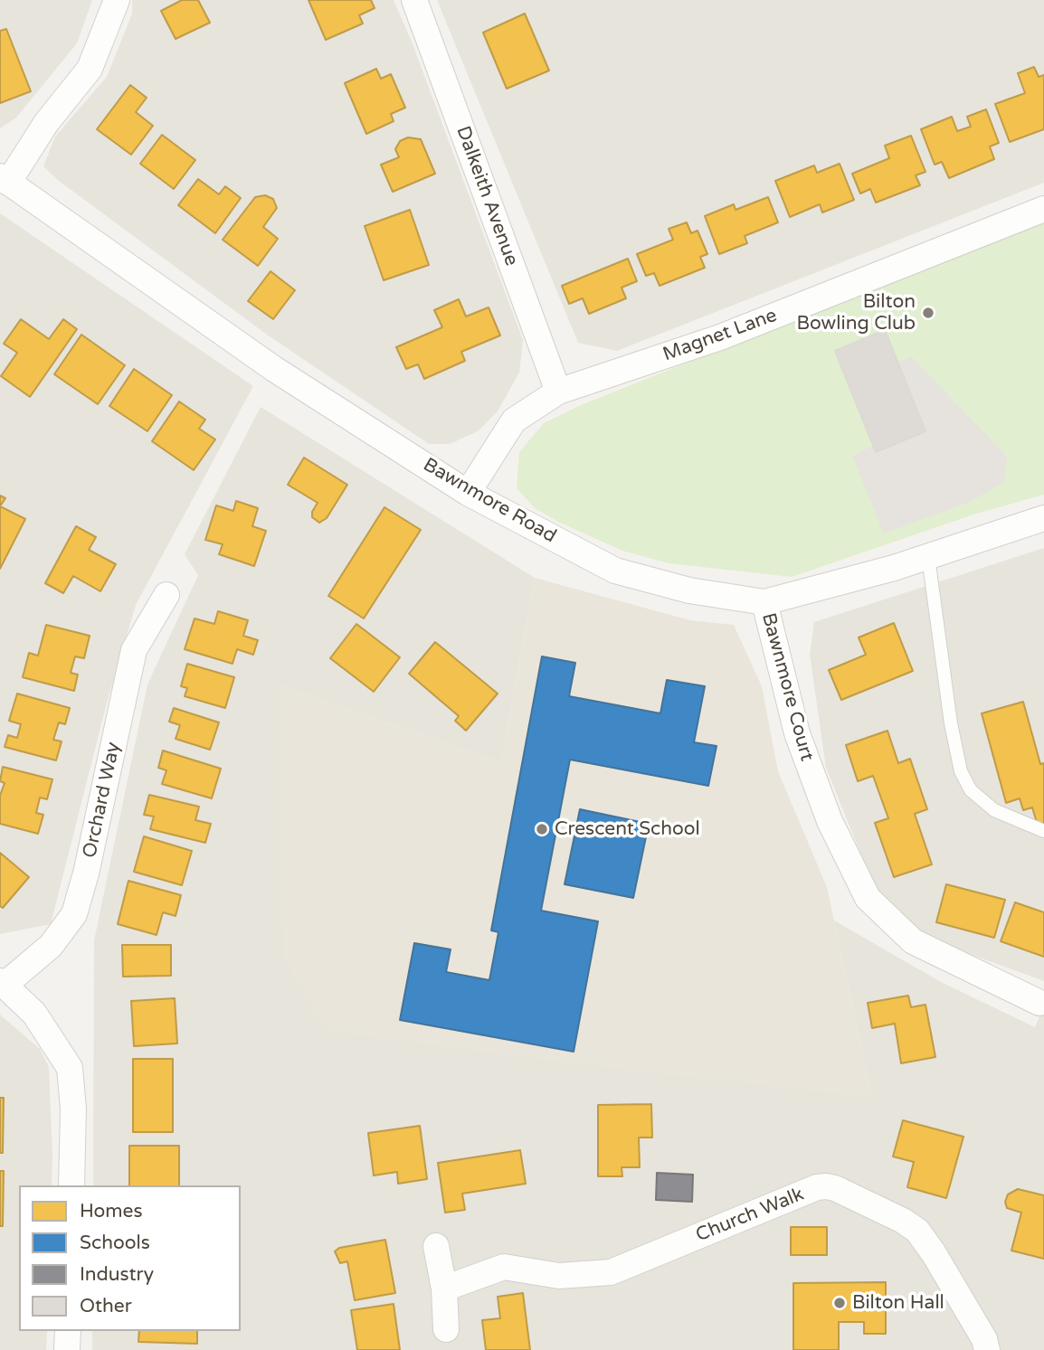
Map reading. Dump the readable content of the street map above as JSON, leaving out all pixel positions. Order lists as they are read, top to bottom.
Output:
{
  "streets": {
    "street": [
      "Dalkeith Avenue",
      "Magnet Lane",
      "Bawnmore Road",
      "Bawnmore Court",
      "Orchard Way",
      "Church Walk"
    ]
  },
  "crossings": [
    ["Dalkeith Avenue", "Magnet Lane"],
    ["Magnet Lane", "Bawnmore Road"],
    ["Bawnmore Road", "Bawnmore Court"]
  ],
  "places": ["Bilton Bowling Club", "Crescent School", "Bilton Hall"],
  "legend": [
    "Homes",
    "Schools",
    "Industry",
    "Other"
  ]
}
